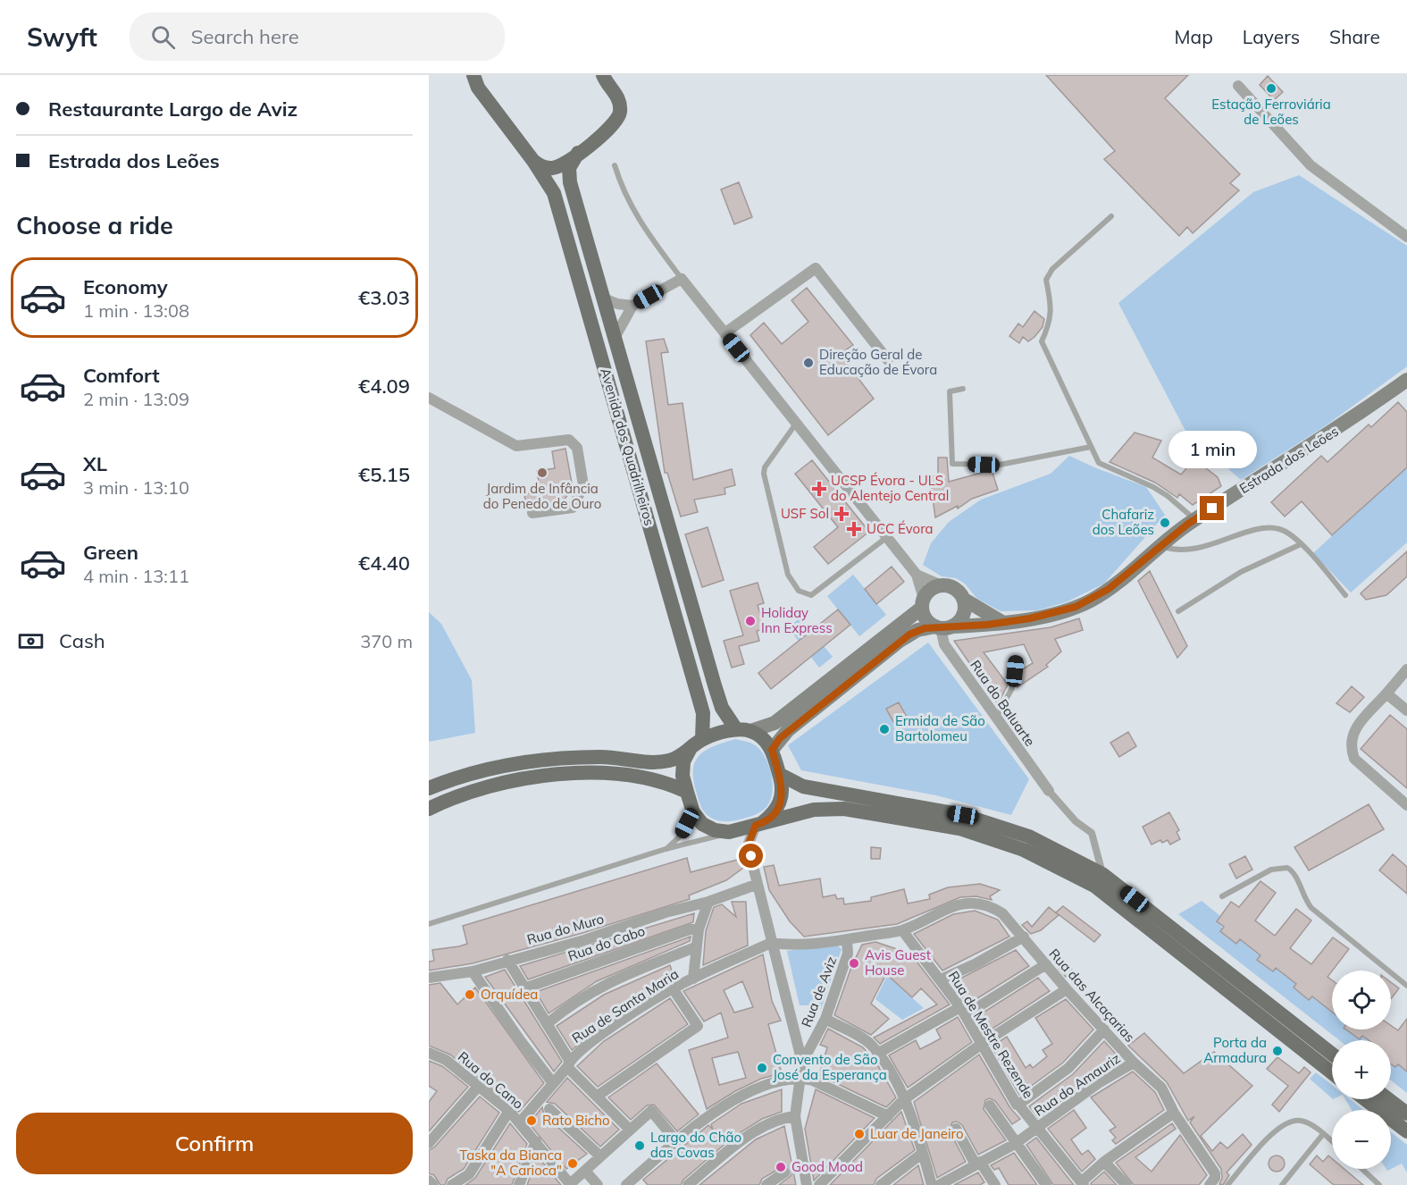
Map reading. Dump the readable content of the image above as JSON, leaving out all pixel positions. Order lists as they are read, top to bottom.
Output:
{
  "streets": {
    "main road": ["Avenida dos Quadrilheiros", "Estrada dos Leões"],
    "street": [
      "Rua do Baluarte",
      "Rua do Muro",
      "Rua do Cabo",
      "Rua de Aviz",
      "Rua das Alcaçarias",
      "Rua de Santa Maria",
      "Rua de Mestre Rezende",
      "Rua do Cano",
      "Rua do Amauriz"
    ]
  },
  "crossings": [
    ["Avenida dos Quadrilheiros", "Estrada dos Leões"],
    ["Avenida dos Quadrilheiros", "Rua de Aviz"],
    ["Estrada dos Leões", "Rua do Baluarte"],
    ["Estrada dos Leões", "Rua de Aviz"],
    ["Rua do Muro", "Rua de Aviz"],
    ["Rua de Aviz", "Rua das Alcaçarias"],
    ["Rua de Aviz", "Rua de Santa Maria"],
    ["Rua das Alcaçarias", "Rua de Mestre Rezende"],
    ["Rua das Alcaçarias", "Rua do Amauriz"],
    ["Rua de Santa Maria", "Rua do Cano"],
    ["Rua de Mestre Rezende", "Rua do Amauriz"]
  ],
  "places": {
    "other": [
      "Estação Ferroviária de Leões",
      "Direção Geral de Educação de Évora",
      "Jardim de Infância do Penedo de Ouro",
      "Chafariz dos Leões",
      "Holiday Inn Express",
      "Ermida de São Bartolomeu",
      "Avis Guest House",
      "Orquídea",
      "Porta da Armadura",
      "Convento de São José da Esperança",
      "Rato Bicho",
      "Luar de Janeiro",
      "Largo do Chão das Covas",
      "Taska da Bianca \"A Carioca\"",
      "Good Mood"
    ],
    "health": ["UCSP Évora - ULS do Alentejo Central", "USF Sol", "UCC Évora"]
  },
  "page": {
    "header": "Swyft",
    "search": "Search here",
    "nav": ["Map", "Layers", "Share"],
    "banner": ["Restaurante Largo de Aviz", "Estrada dos Leões"],
    "heading": "Choose a ride",
    "list": [
      {
        "name": "Economy",
        "note": "1 min · 13:08",
        "value": "€3.03"
      },
      {
        "name": "Comfort",
        "note": "2 min · 13:09",
        "value": "€4.09"
      },
      {
        "name": "XL",
        "note": "3 min · 13:10",
        "value": "€5.15"
      },
      {
        "name": "Green",
        "note": "4 min · 13:11",
        "value": "€4.40"
      }
    ],
    "bubble": "1 min",
    "pay": ["Cash", "370 m"],
    "map_buttons": ["+", "−"],
    "buttons": "Confirm"
  }
}
